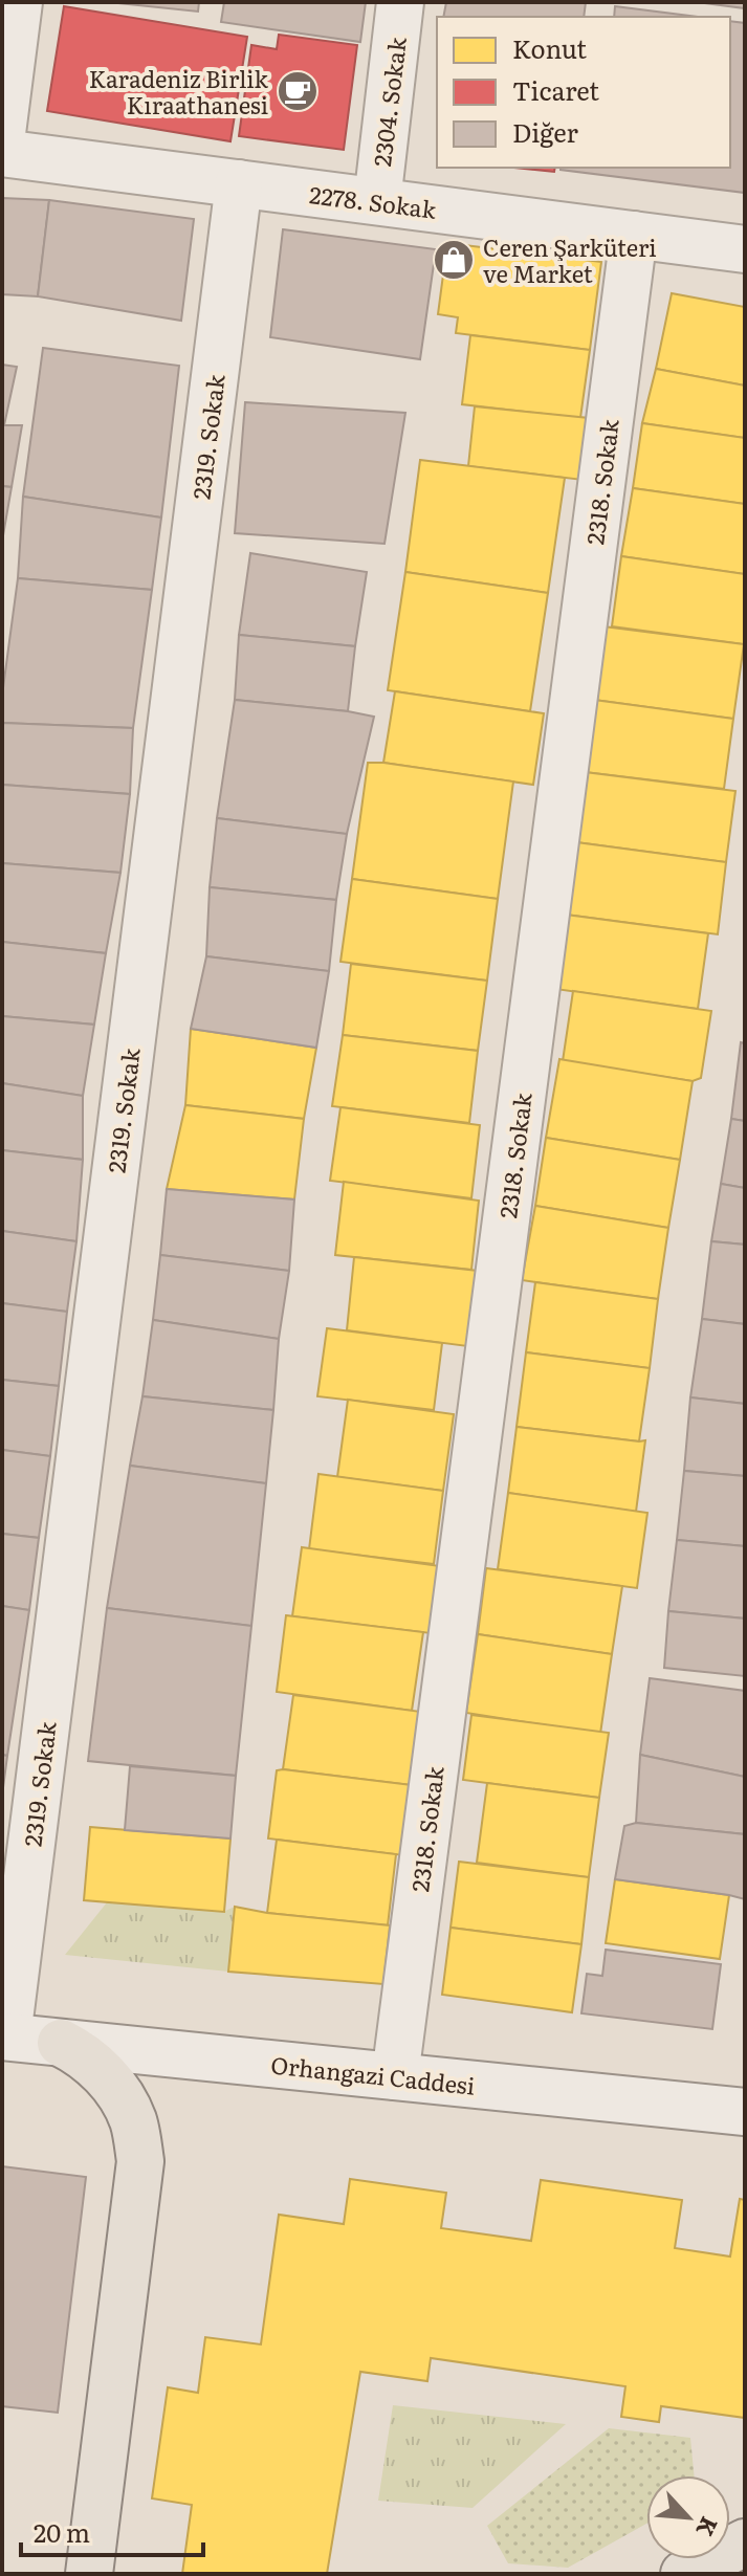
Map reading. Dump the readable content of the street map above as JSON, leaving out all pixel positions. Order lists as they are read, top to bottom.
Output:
{
  "streets": {
    "street": [
      "2304. Sokak",
      "2278. Sokak",
      "2319. Sokak",
      "2318. Sokak",
      "Orhangazi Caddesi"
    ]
  },
  "crossings": [
    ["2304. Sokak", "2278. Sokak"],
    ["2278. Sokak", "2319. Sokak"],
    ["2278. Sokak", "2318. Sokak"],
    ["2319. Sokak", "Orhangazi Caddesi"],
    ["2318. Sokak", "Orhangazi Caddesi"]
  ],
  "places": {
    "cafe": ["Karadeniz Birlik Kıraathanesi"],
    "shop": ["Ceren Şarküteri ve Market"]
  },
  "legend": ["Konut", "Ticaret", "Diğer"],
  "scale_bar": "20 m",
  "north": "bottom right"
}
